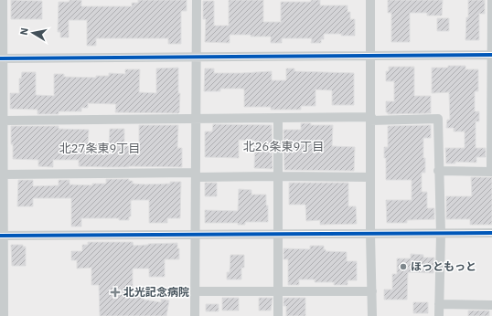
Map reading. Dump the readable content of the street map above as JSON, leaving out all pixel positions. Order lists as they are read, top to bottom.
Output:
{
  "districts": ["北26条東9丁目", "北27条東9丁目"],
  "places": {
    "other": ["ほっともっと"],
    "health": ["北光記念病院"]
  },
  "north": "left"
}
